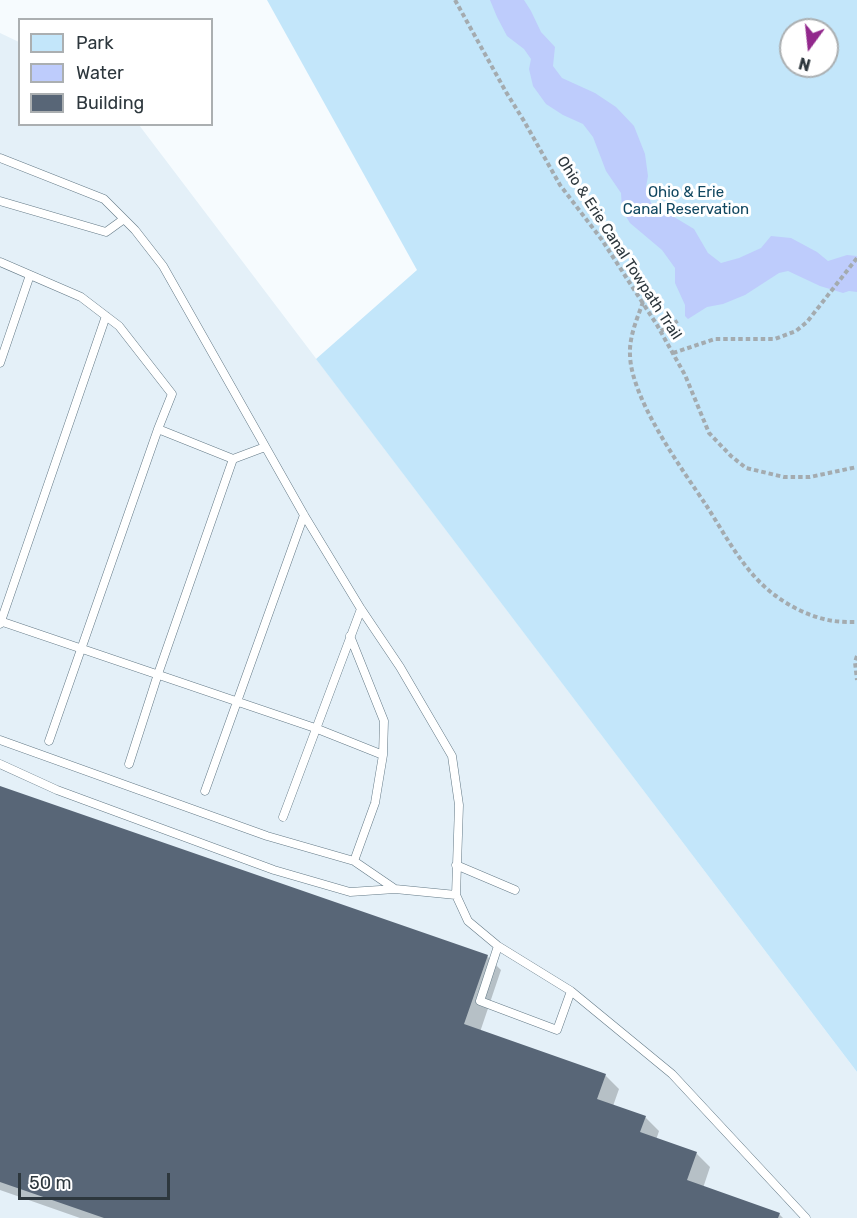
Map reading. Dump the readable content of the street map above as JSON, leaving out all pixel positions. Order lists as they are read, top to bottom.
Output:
{
  "streets": {
    "path": ["Ohio & Erie Canal Towpath Trail"]
  },
  "parks": ["Ohio & Erie Canal Reservation"],
  "legend": ["Park", "Water", "Building"],
  "scale_bar": "50 m",
  "north": "bottom"
}
